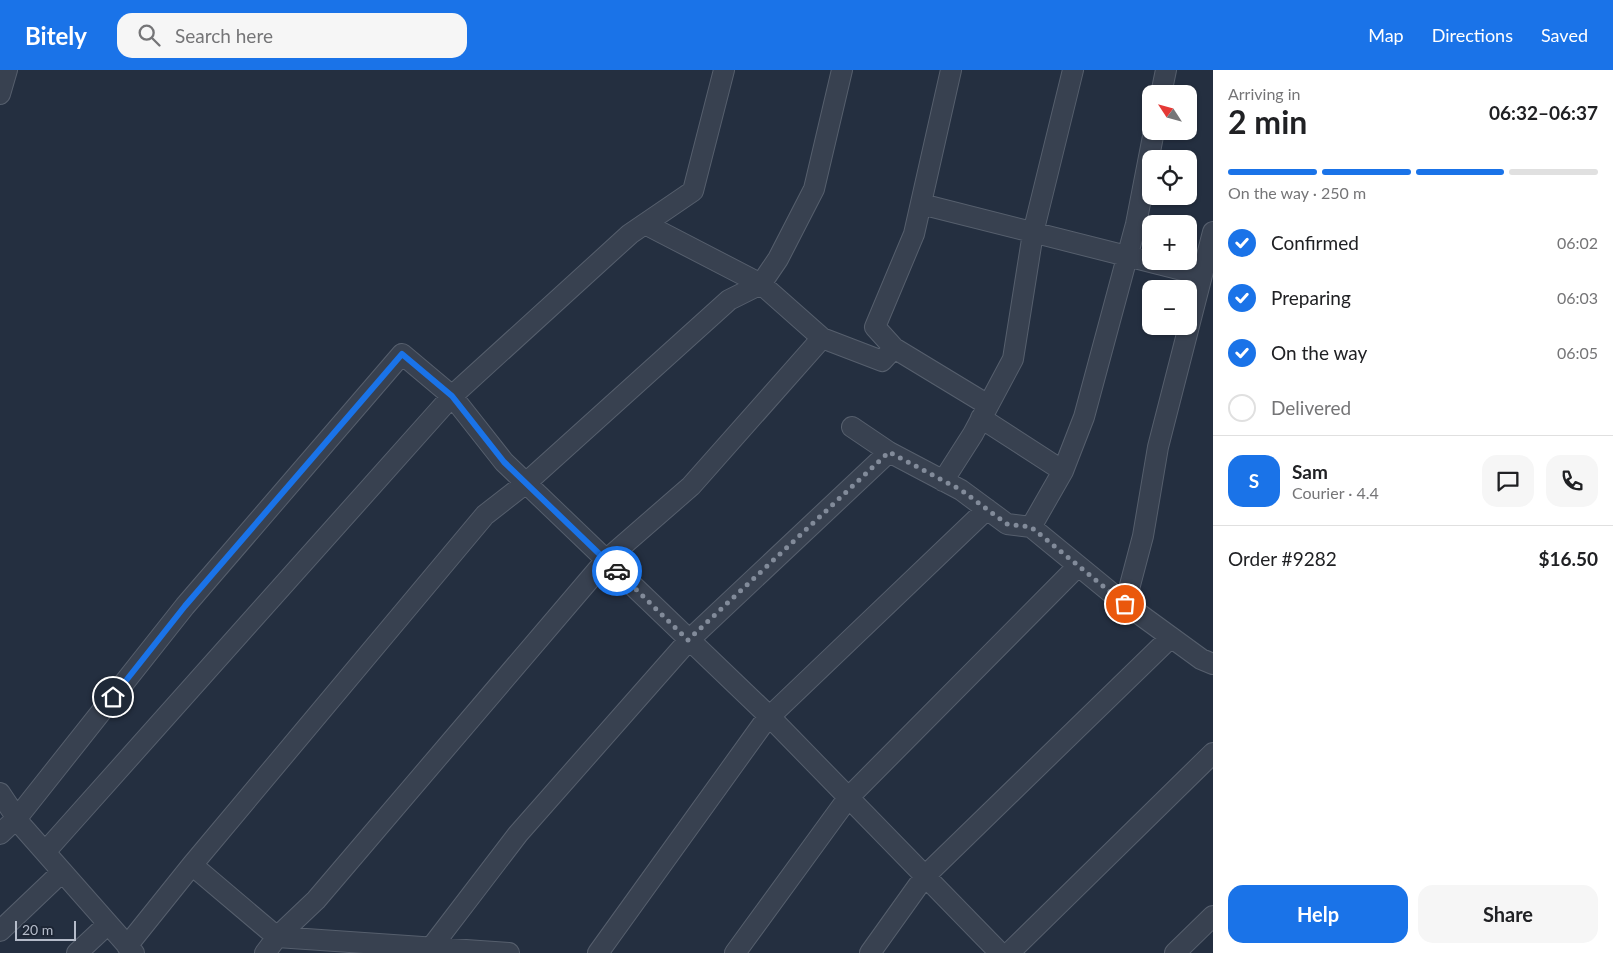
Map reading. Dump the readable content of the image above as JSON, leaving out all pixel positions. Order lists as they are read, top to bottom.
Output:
{
  "scale_bar": "20 m",
  "north": "top left",
  "page": {
    "header": "Bitely",
    "search": "Search here",
    "nav": ["Map", "Directions", "Saved"],
    "heading": ["2 min", "Arriving in", "06:32–06:37"],
    "panel": [
      "Sam",
      "Courier · 4.4",
      "Order #9282",
      "$16.50"
    ],
    "map_buttons": ["+", "−"],
    "bar": "On the way · 250 m",
    "list": [
      ["Confirmed", "06:02"],
      ["Preparing", "06:03"],
      ["On the way", "06:05"],
      "Delivered"
    ],
    "round": "S",
    "buttons": ["Help", "Share"],
    "scale": "20 m"
  }
}
